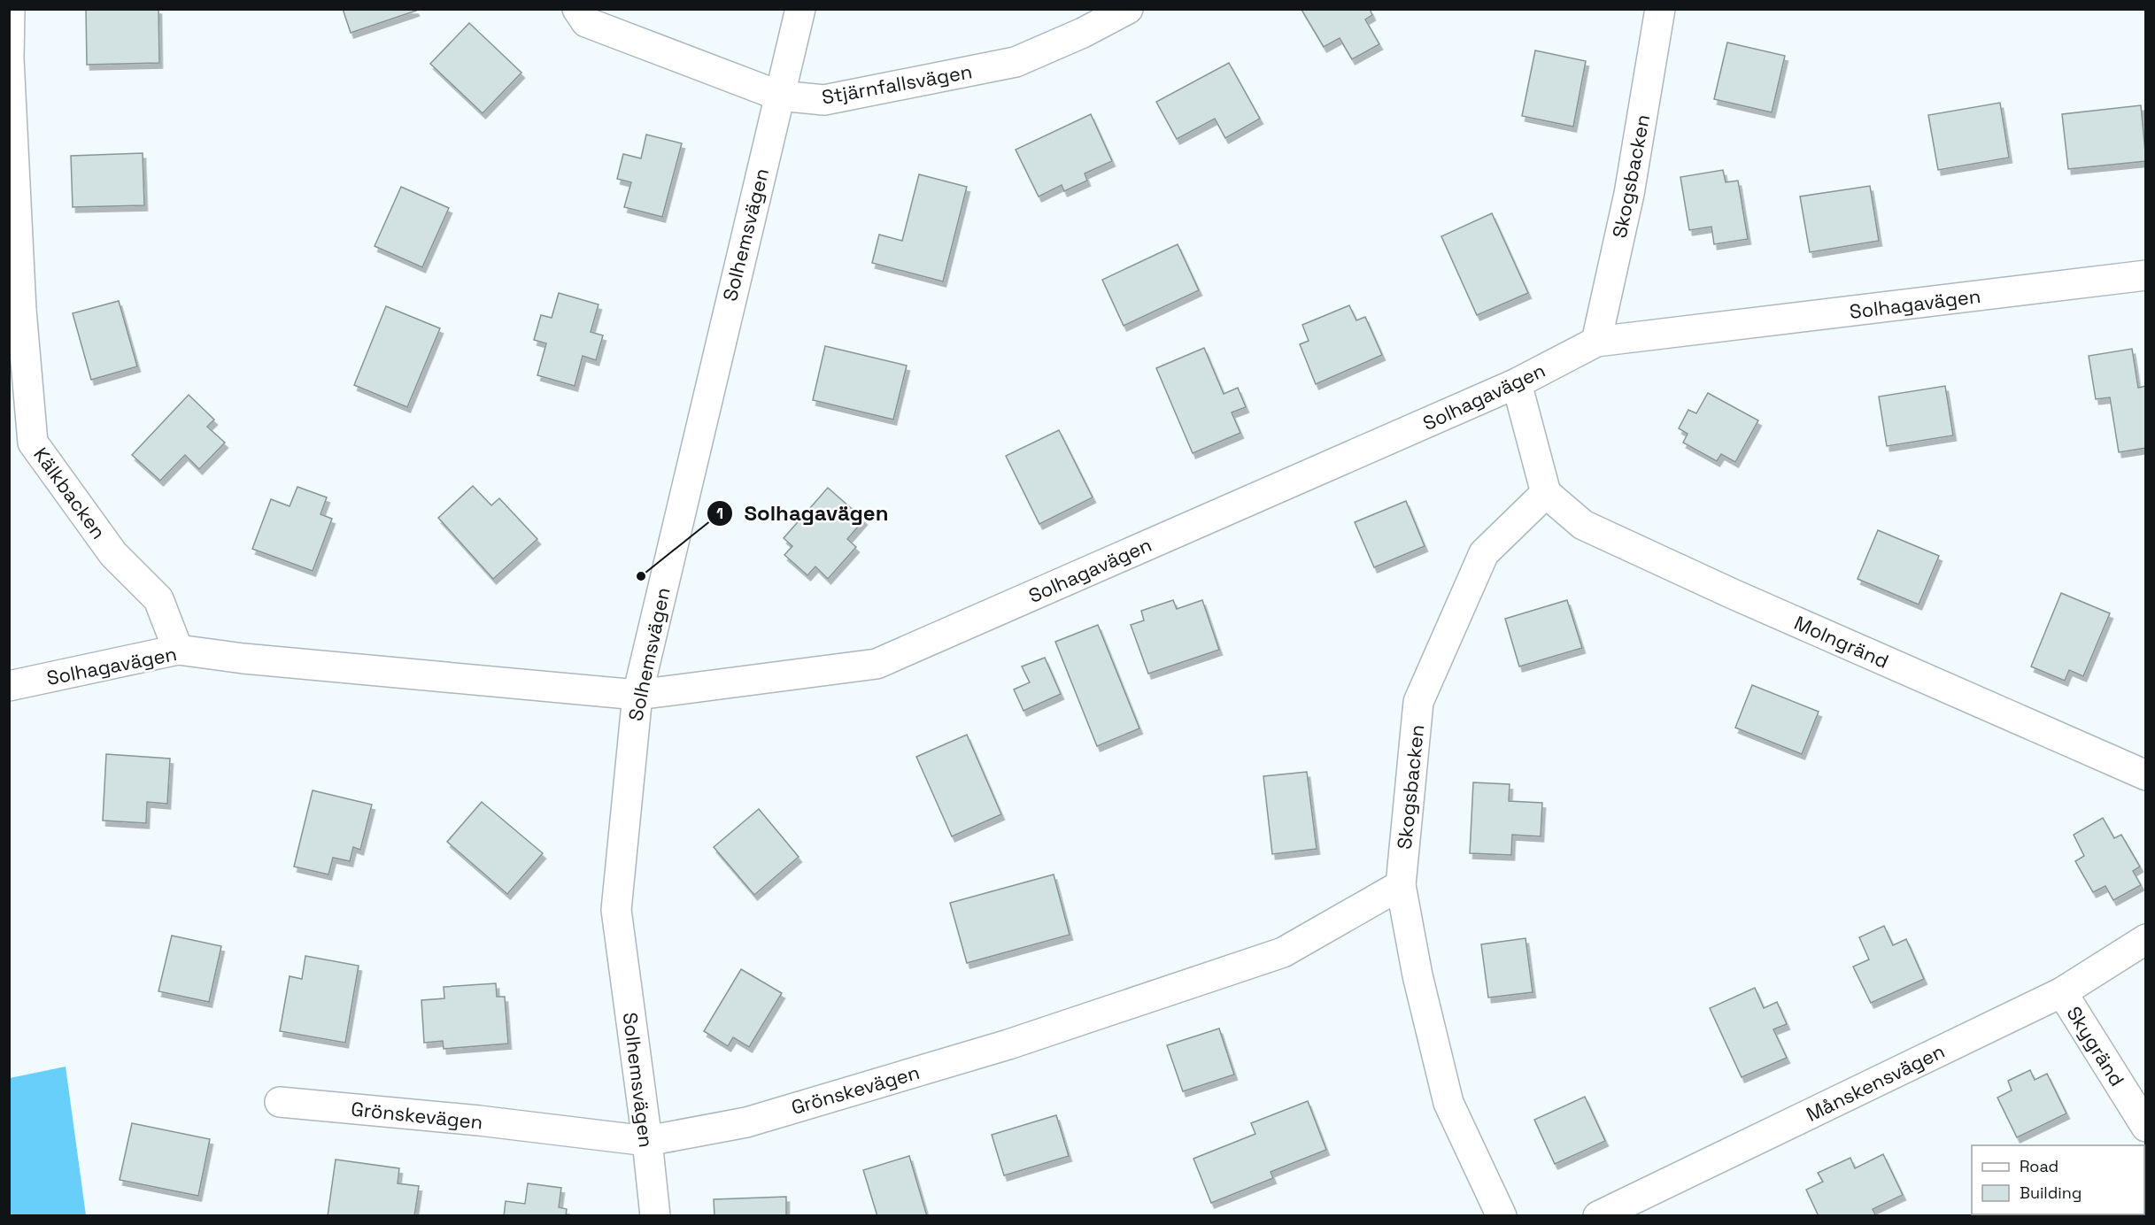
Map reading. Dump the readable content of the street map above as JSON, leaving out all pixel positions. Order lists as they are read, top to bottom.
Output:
{
  "streets": {
    "street": [
      "Stjärnfallsvägen",
      "Skogsbacken",
      "Solhemsvägen",
      "Solhagavägen",
      "Kälkbacken",
      "Molngränd",
      "Skygränd",
      "Månskensvägen",
      "Grönskevägen"
    ]
  },
  "crossings": [
    ["Stjärnfallsvägen", "Solhemsvägen"],
    ["Skogsbacken", "Solhagavägen"],
    ["Skogsbacken", "Molngränd"],
    ["Skogsbacken", "Grönskevägen"],
    ["Solhemsvägen", "Solhagavägen"],
    ["Solhemsvägen", "Grönskevägen"],
    ["Solhagavägen", "Kälkbacken"],
    ["Skygränd", "Månskensvägen"]
  ],
  "places": ["Solhagavägen"],
  "legend": ["Road", "Building"]
}
